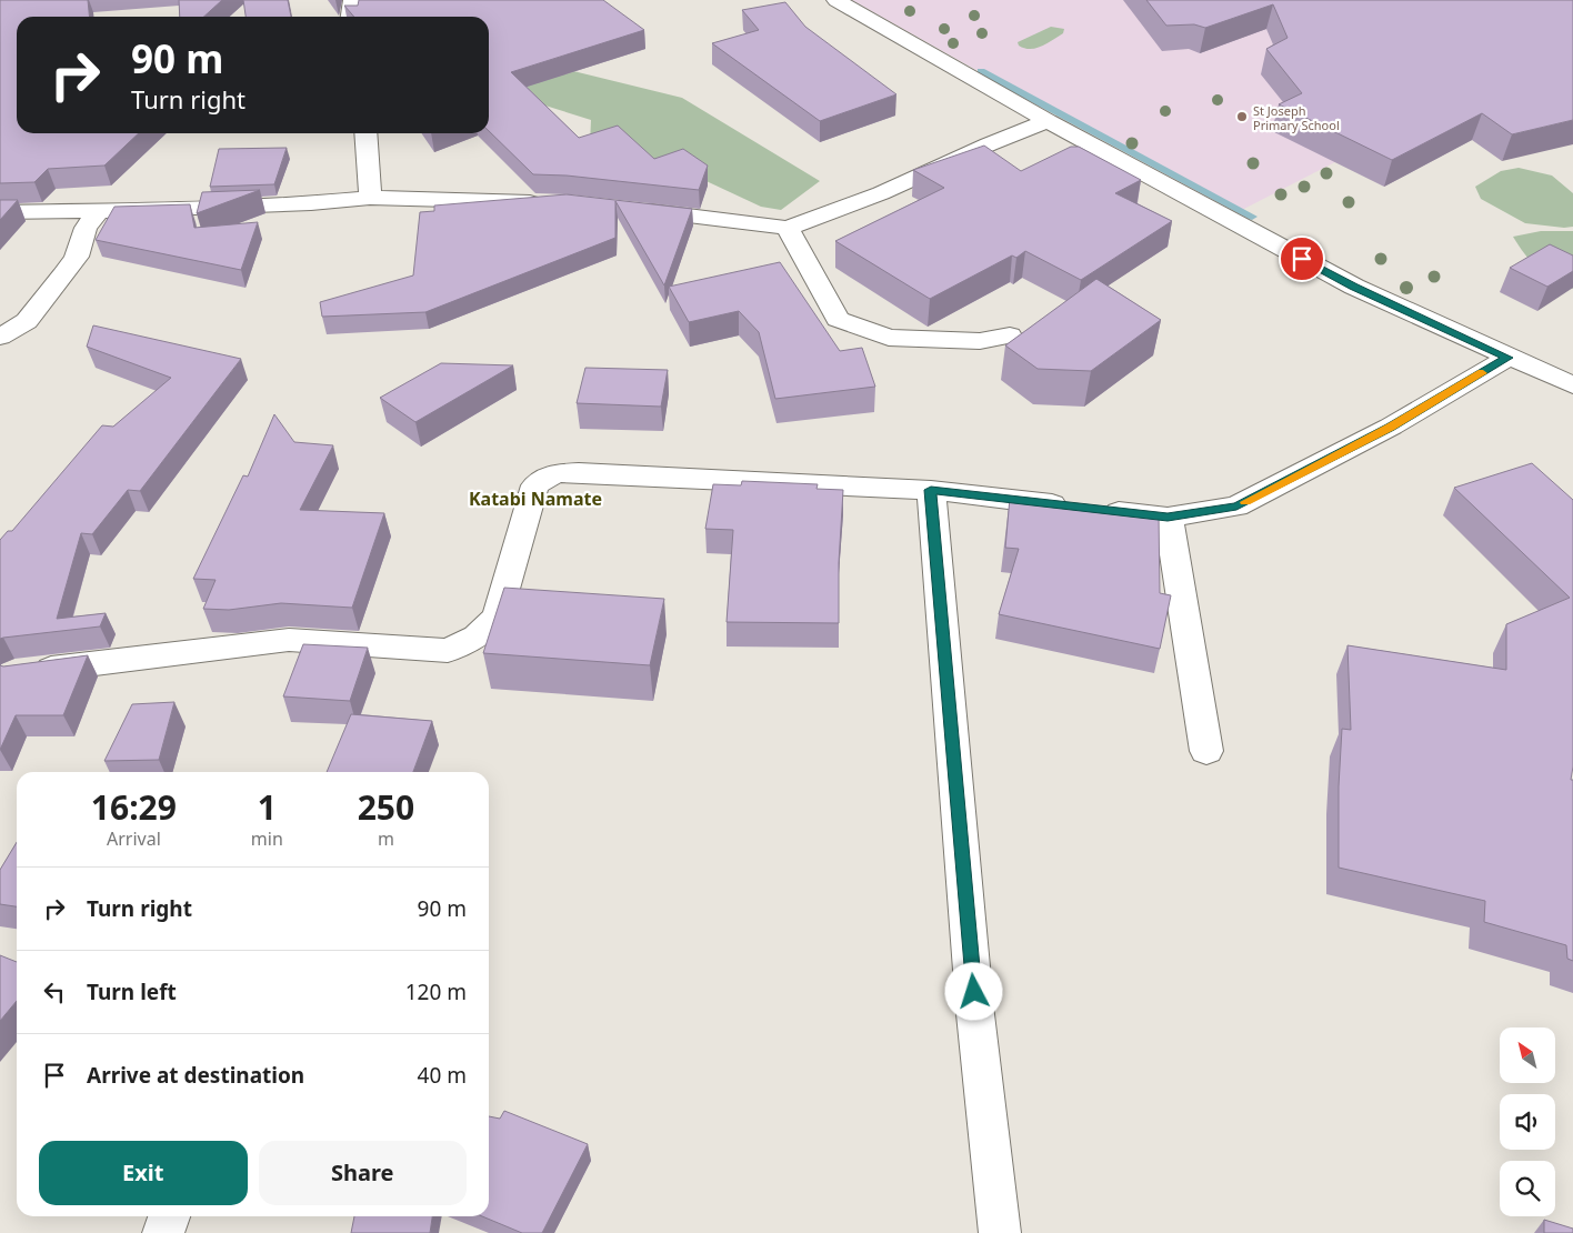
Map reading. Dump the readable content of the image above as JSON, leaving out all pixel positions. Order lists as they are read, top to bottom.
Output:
{
  "districts": ["Katabi Namate"],
  "places": ["St Joseph Primary School"],
  "north": "top left",
  "page": {
    "turn": ["90 m", "Turn right"],
    "eta": [
      "16:29",
      "Arrival",
      "1",
      "min",
      "250",
      "m"
    ],
    "list": [
      {
        "name": "Turn right",
        "value": "90 m"
      },
      {
        "name": "Turn left",
        "value": "120 m"
      },
      {
        "name": "Arrive at destination",
        "value": "40 m"
      }
    ],
    "buttons": ["Exit", "Share"]
  }
}
